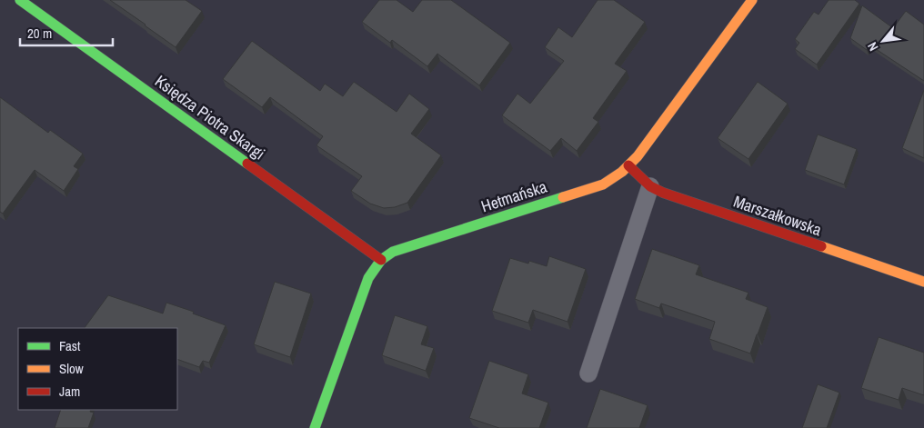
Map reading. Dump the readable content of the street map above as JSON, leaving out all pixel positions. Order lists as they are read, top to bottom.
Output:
{
  "streets": {
    "street": ["Księdza Piotra Skargi", "Hetmańska", "Marszałkowska"]
  },
  "crossings": [
    ["Księdza Piotra Skargi", "Hetmańska"],
    ["Hetmańska", "Marszałkowska"]
  ],
  "legend": ["Fast", "Slow", "Jam"],
  "scale_bar": "20 m",
  "north": "bottom left"
}
